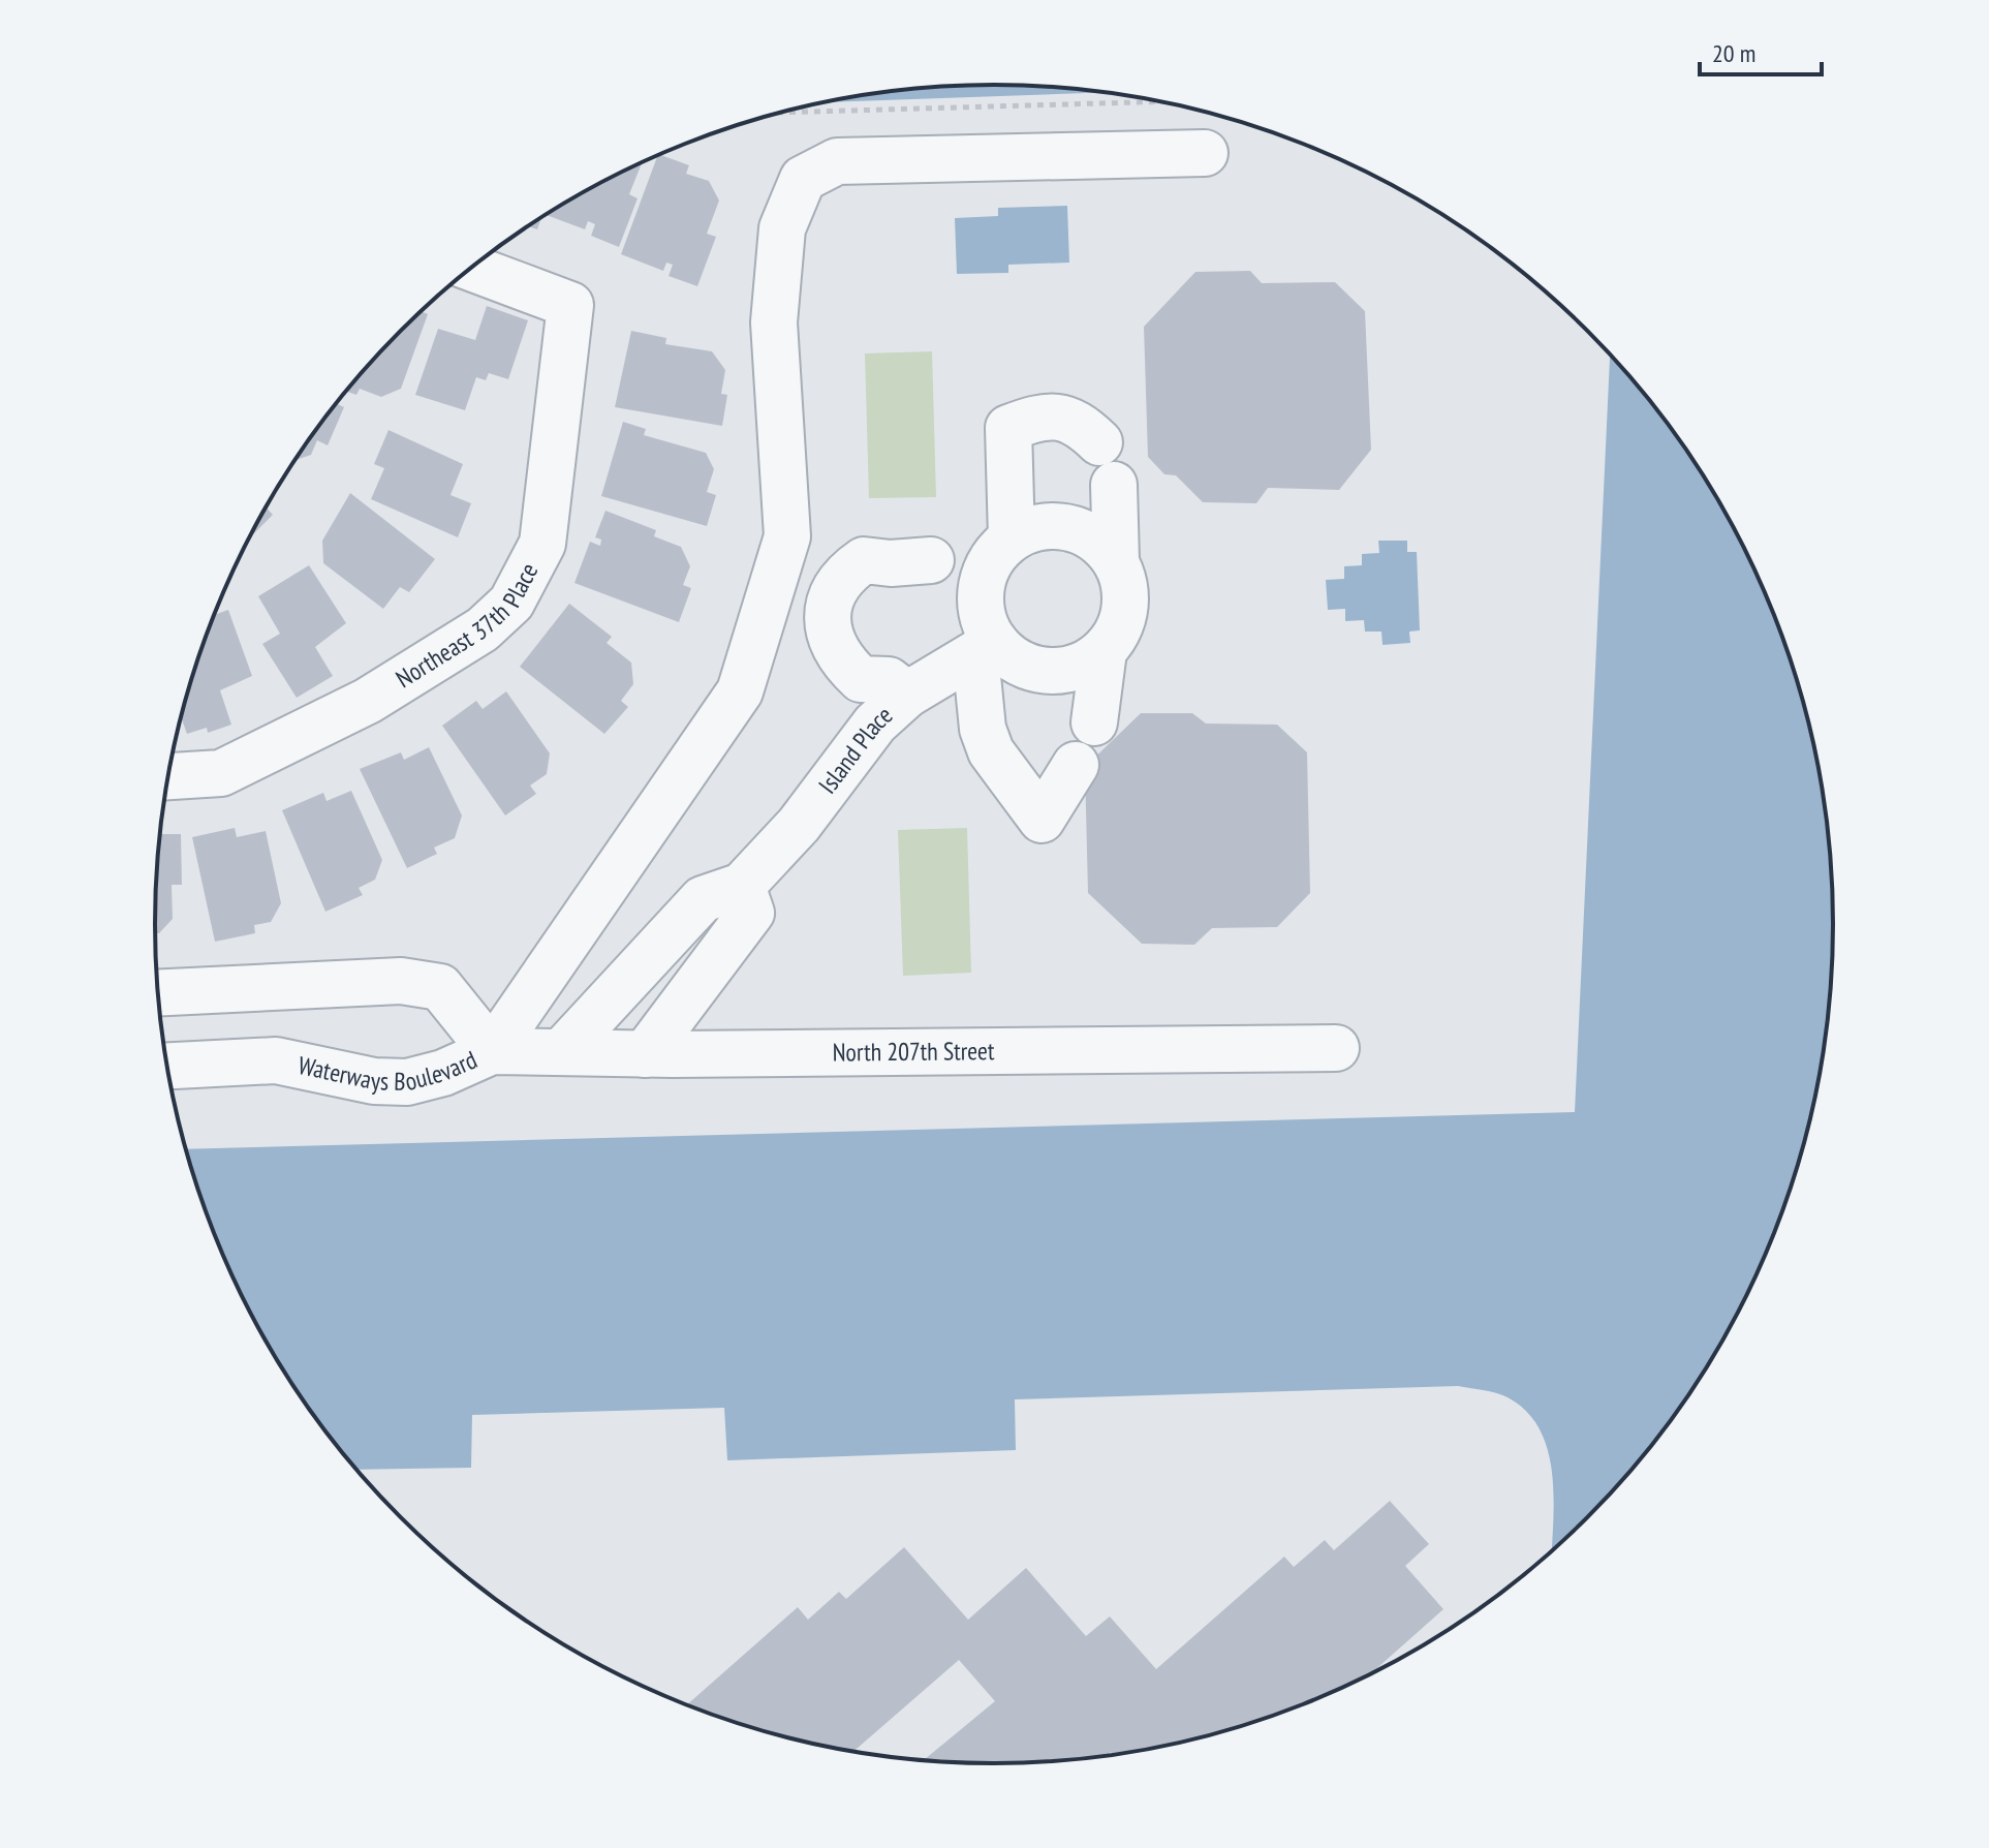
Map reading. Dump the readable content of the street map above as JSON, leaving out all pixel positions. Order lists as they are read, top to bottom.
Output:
{
  "streets": {
    "street": [
      "Northeast 37th Place",
      "Island Place",
      "North 207th Street",
      "Waterways Boulevard"
    ]
  },
  "crossings": [
    ["Island Place", "North 207th Street"],
    ["North 207th Street", "Waterways Boulevard"]
  ],
  "scale_bar": "20 m"
}
